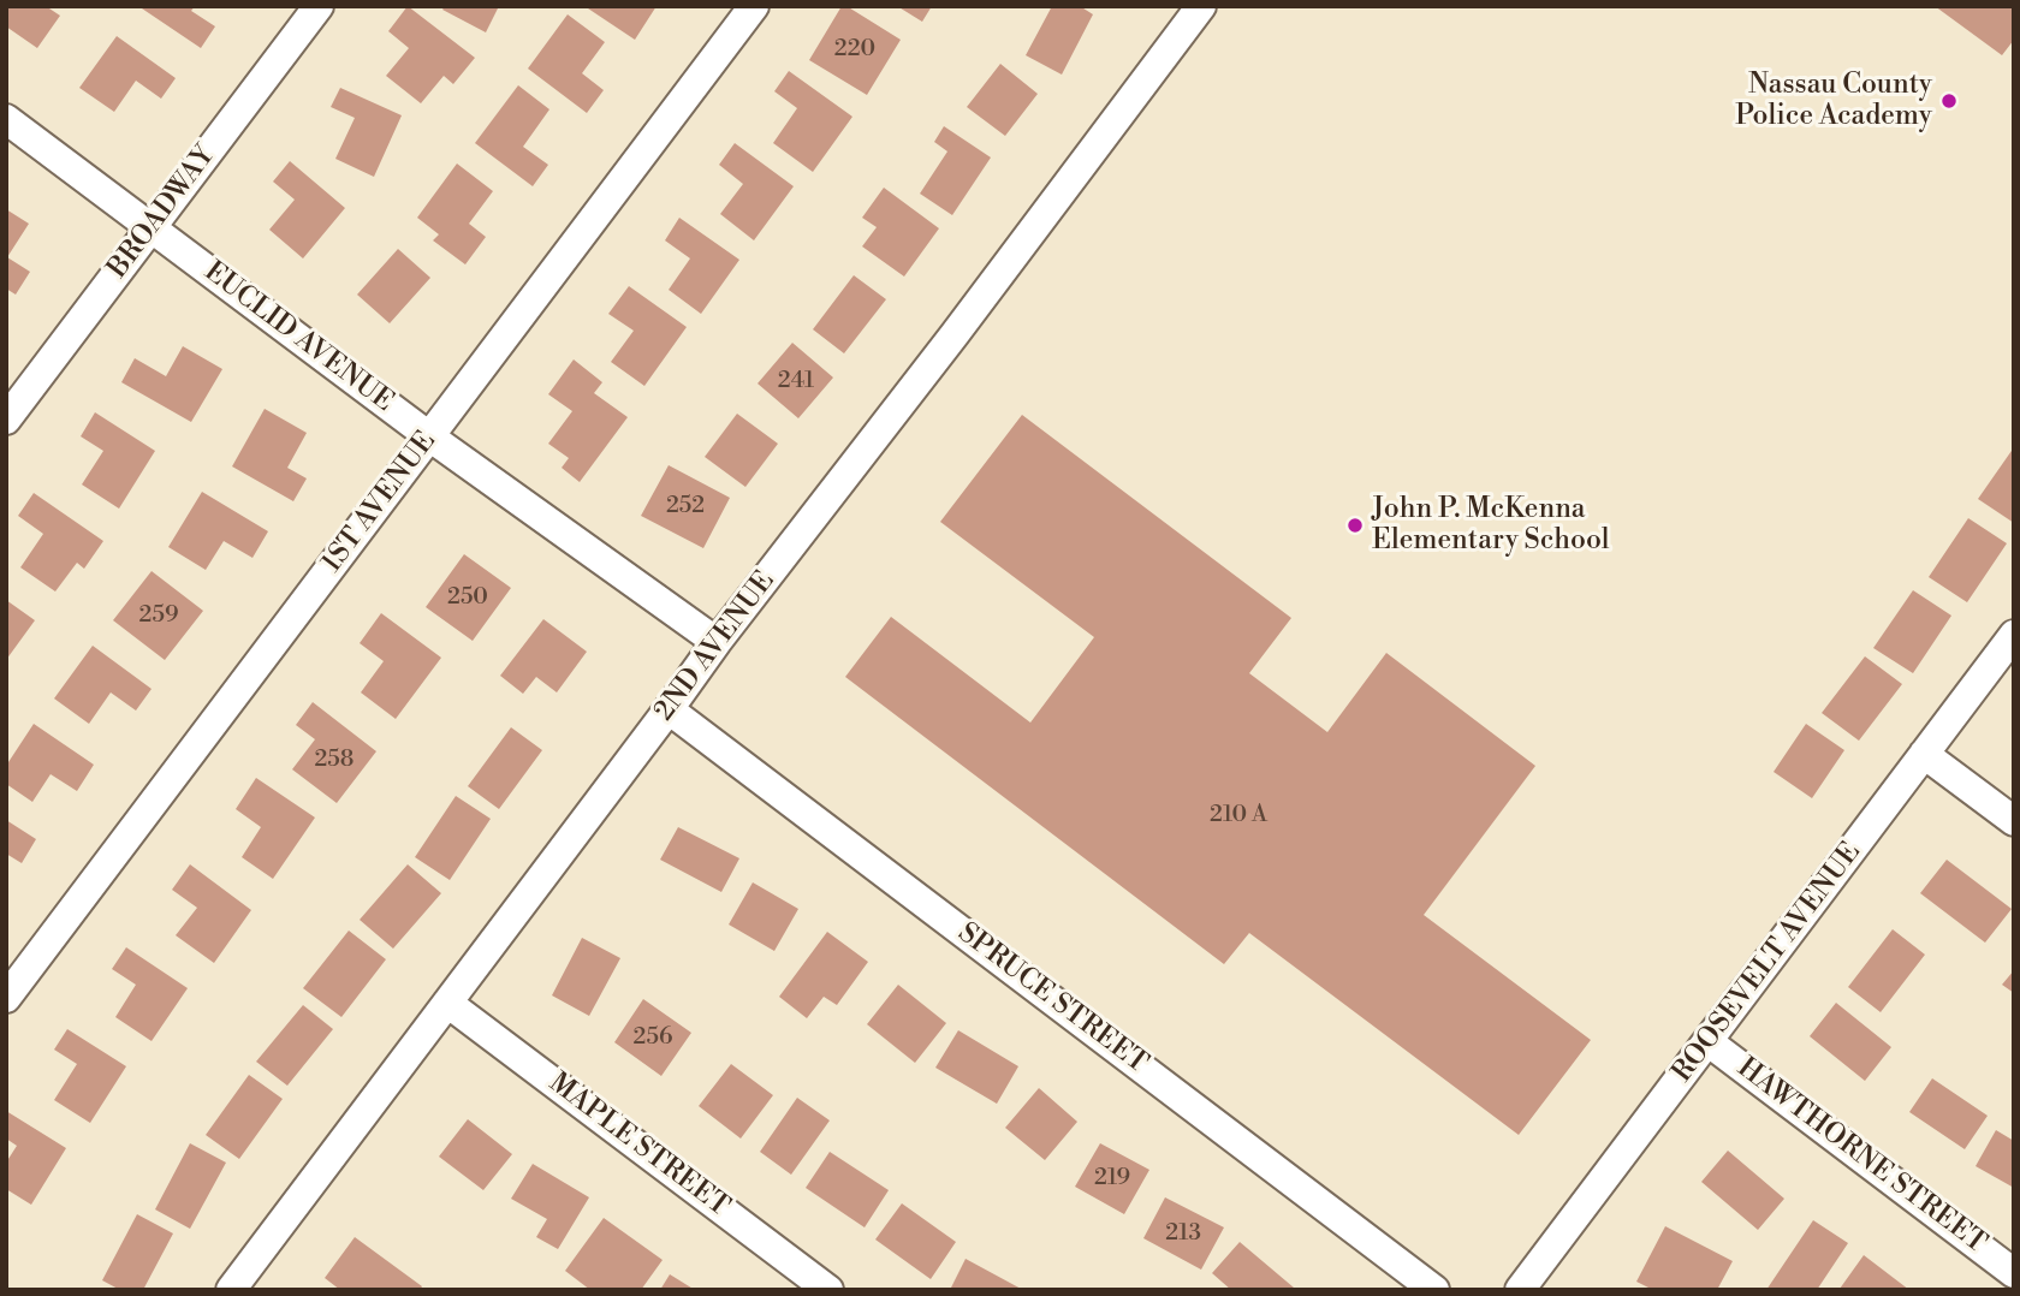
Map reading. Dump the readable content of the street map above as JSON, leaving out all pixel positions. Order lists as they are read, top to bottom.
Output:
{
  "streets": {
    "street": [
      "BROADWAY",
      "EUCLID AVENUE",
      "1ST AVENUE",
      "2ND AVENUE",
      "ROOSEVELT AVENUE",
      "SPRUCE STREET",
      "MAPLE STREET",
      "HAWTHORNE STREET"
    ]
  },
  "crossings": [
    ["BROADWAY", "EUCLID AVENUE"],
    ["EUCLID AVENUE", "1ST AVENUE"],
    ["EUCLID AVENUE", "2ND AVENUE"],
    ["2ND AVENUE", "SPRUCE STREET"],
    ["2ND AVENUE", "MAPLE STREET"],
    ["ROOSEVELT AVENUE", "HAWTHORNE STREET"]
  ],
  "places": ["Nassau County Police Academy", "John P. McKenna Elementary School"],
  "house_numbers": [
    "220",
    "241",
    "252",
    "250",
    "259",
    "258",
    "210 A",
    "256",
    "219",
    "213"
  ]
}
